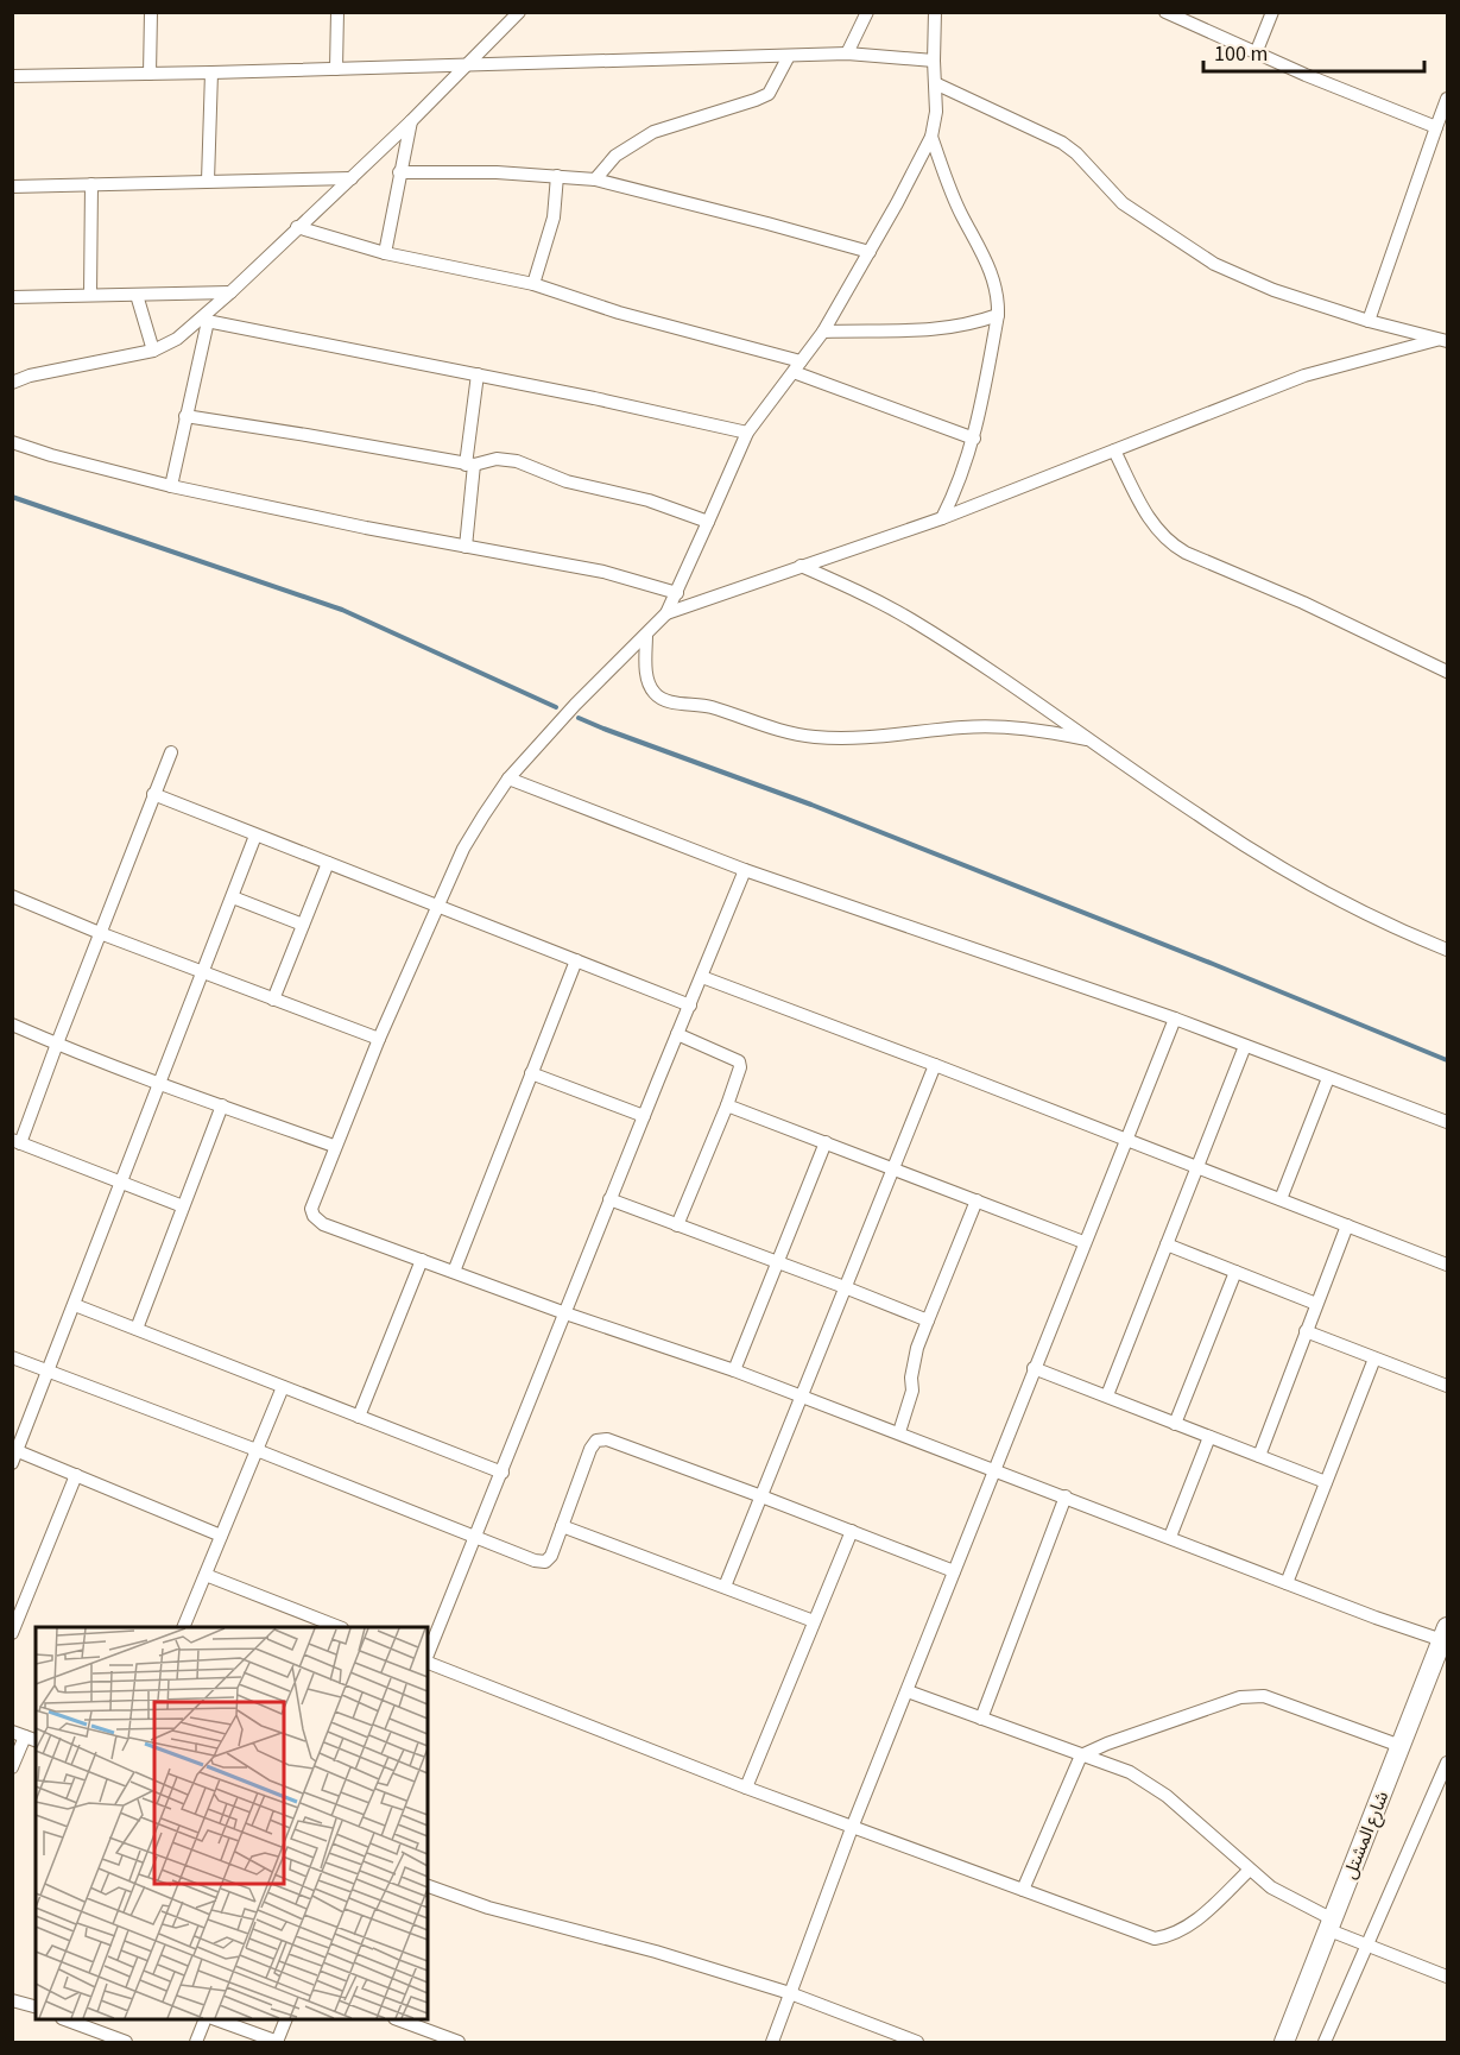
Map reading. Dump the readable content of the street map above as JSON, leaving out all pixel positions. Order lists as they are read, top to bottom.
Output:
{
  "streets": {
    "street": ["شارع المشتل"]
  },
  "scale_bar": "100 m"
}
